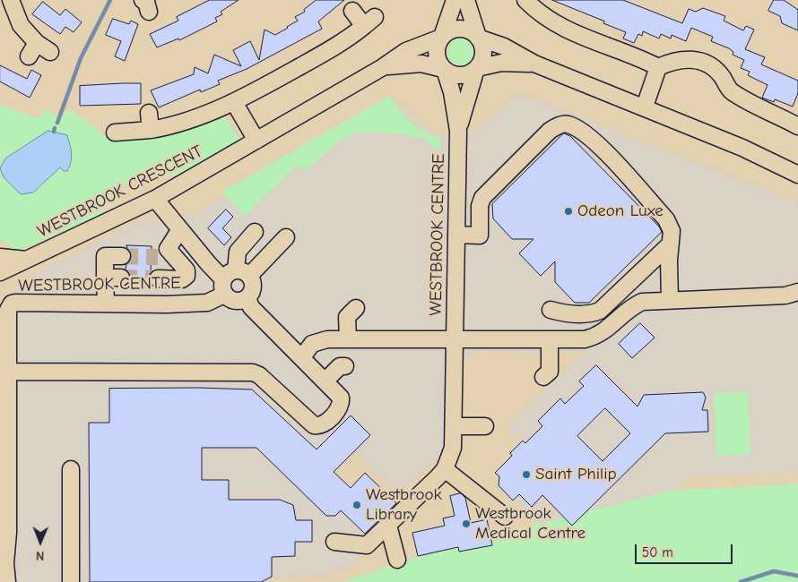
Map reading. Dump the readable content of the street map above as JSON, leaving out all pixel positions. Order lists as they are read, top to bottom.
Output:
{
  "streets": {
    "street": ["WESTBROOK CRESCENT", "WESTBROOK CENTRE"]
  },
  "crossings": [
    ["WESTBROOK CRESCENT", "WESTBROOK CENTRE"]
  ],
  "places": [
    "Odeon Luxe",
    "Saint Philip",
    "Westbrook Library",
    "Westbrook Medical Centre"
  ],
  "scale_bar": "50 m",
  "north": "bottom"
}
